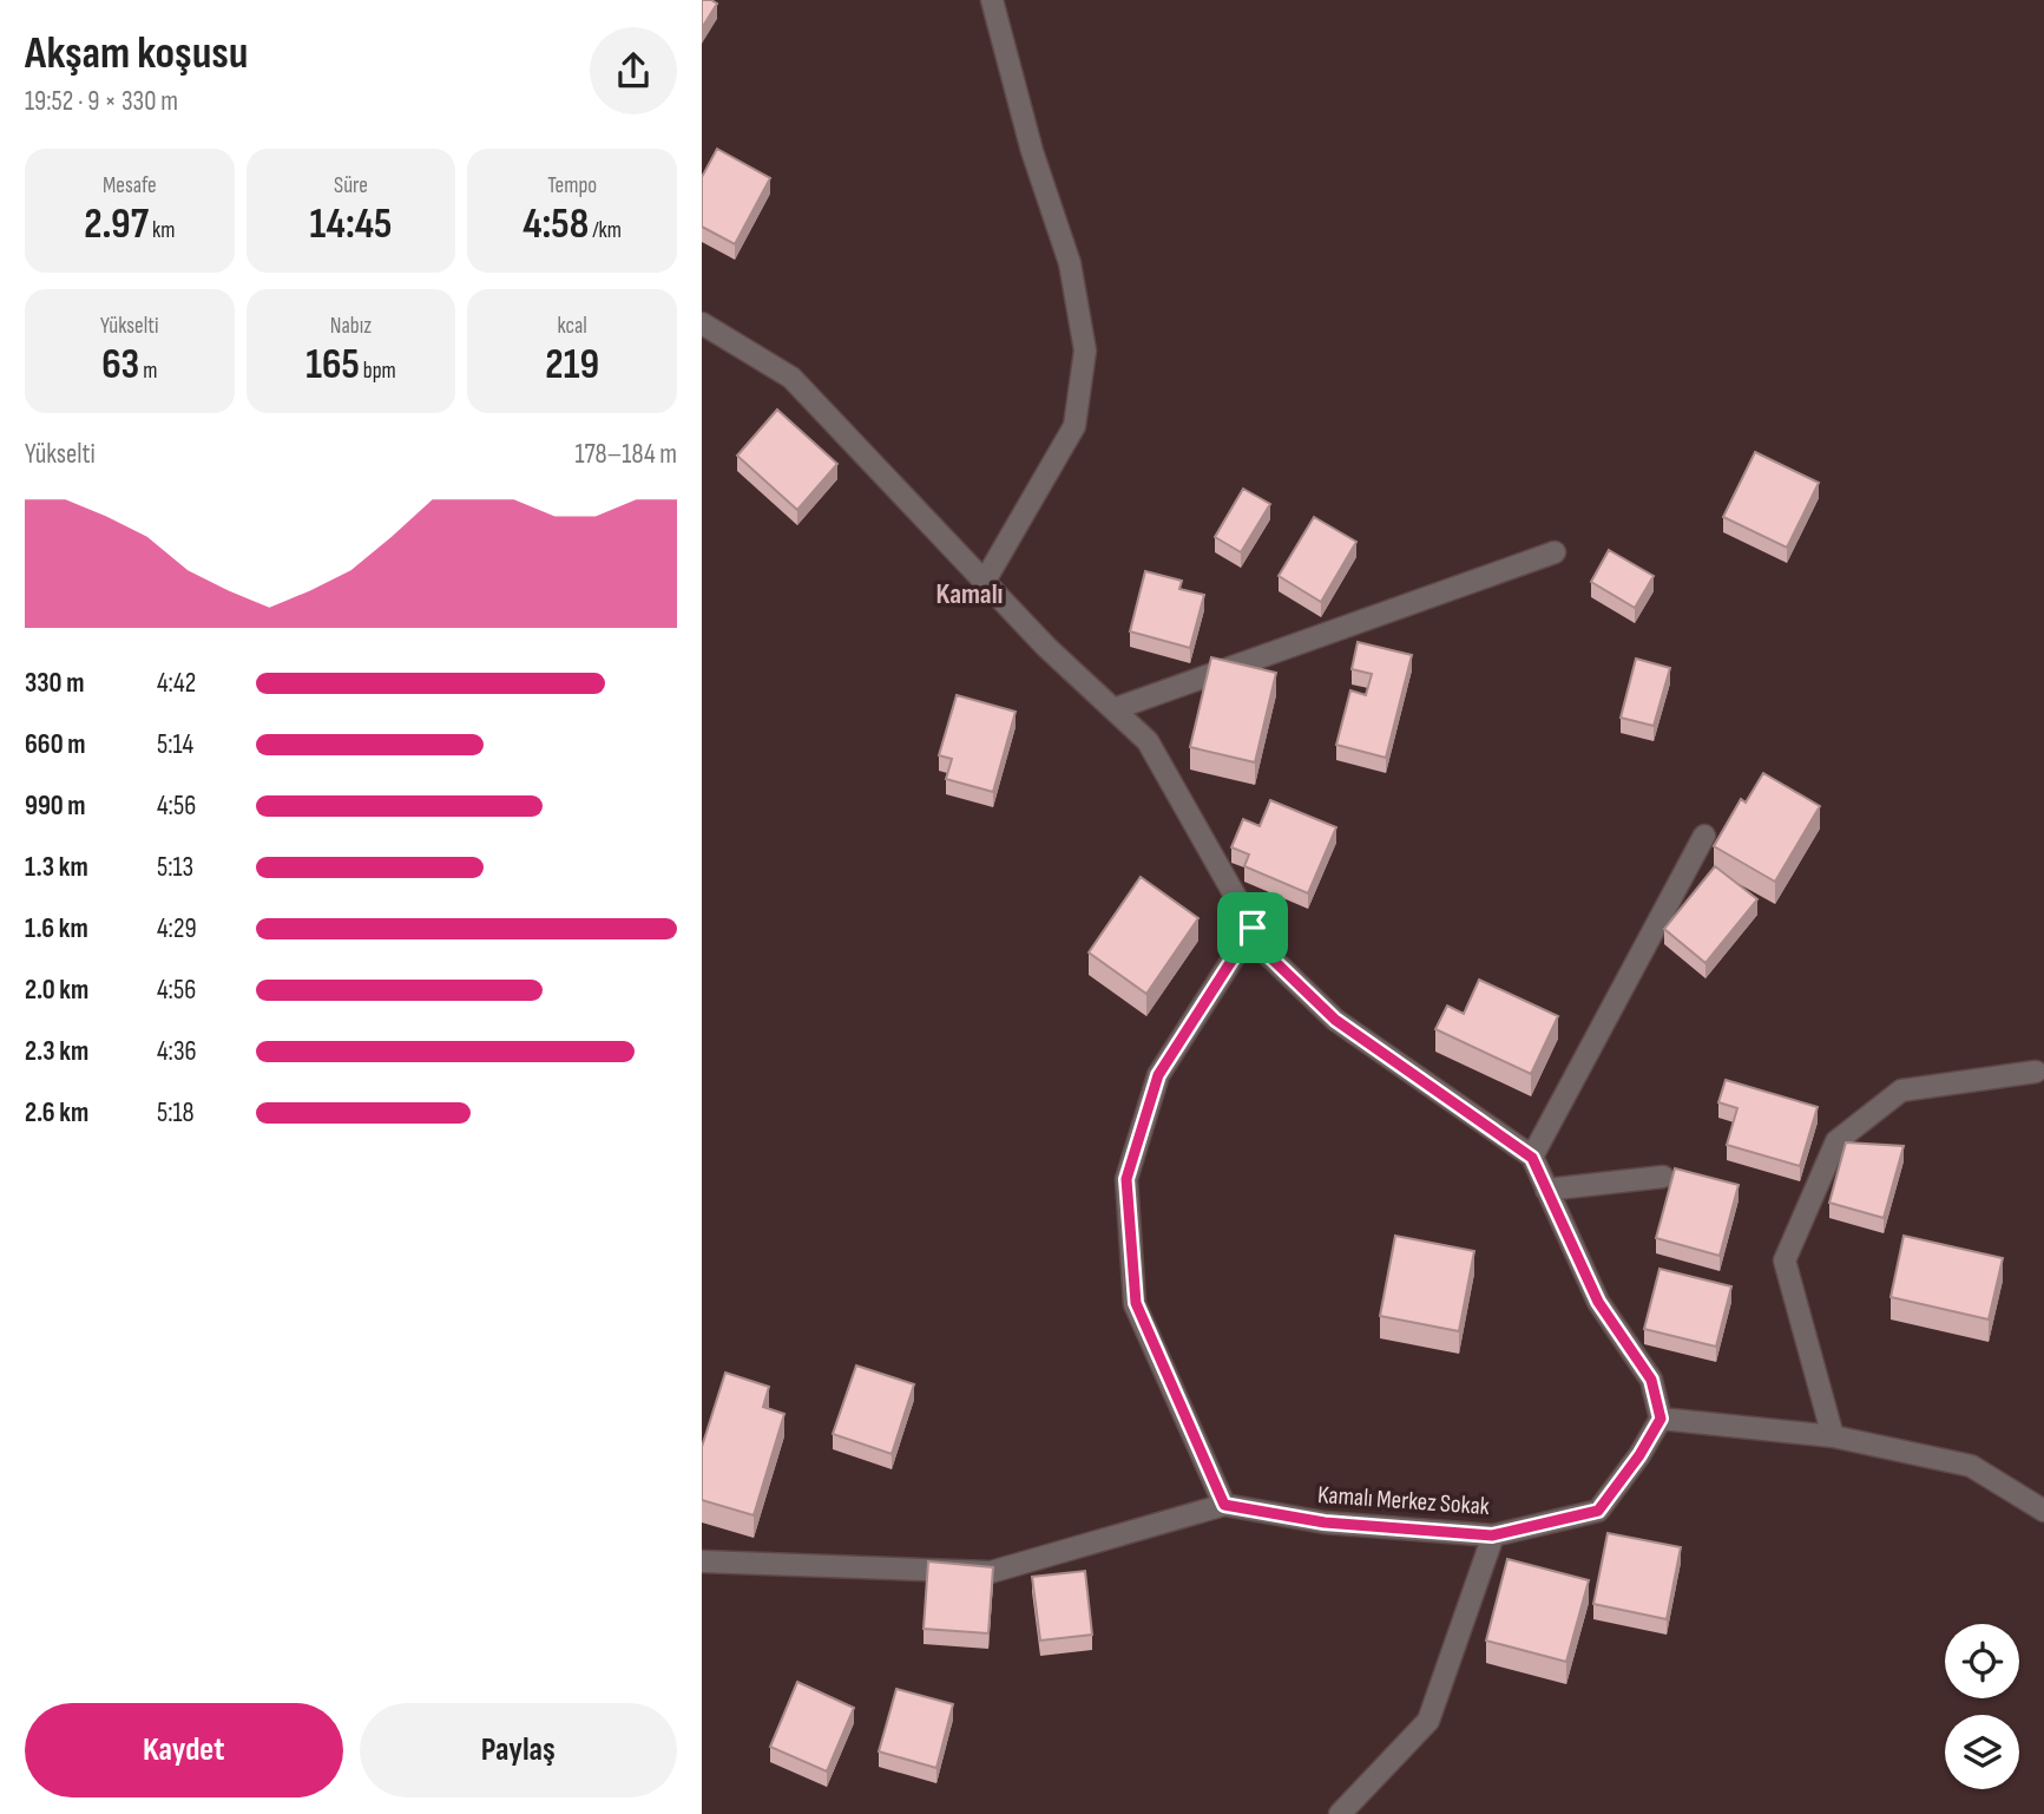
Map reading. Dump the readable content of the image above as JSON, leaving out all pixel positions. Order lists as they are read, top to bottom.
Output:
{
  "streets": {
    "street": ["Kamalı Merkez Sokak"]
  },
  "districts": ["Kamalı"],
  "page": {
    "heading": ["Akşam koşusu", "19:52 · 9 × 330 m"],
    "stats": [
      ["Mesafe", "2.97 km"],
      ["Süre", "14:45"],
      ["Tempo", "4:58 /km"],
      ["Yükselti", "63 m"],
      ["Nabız", "165 bpm"],
      ["kcal", "219"]
    ],
    "chart": ["Yükselti", "178–184 m"],
    "list": [
      {
        "name": "330 m",
        "note": "4:42"
      },
      {
        "name": "660 m",
        "note": "5:14"
      },
      {
        "name": "990 m",
        "note": "4:56"
      },
      {
        "name": "1.3 km",
        "note": "5:13"
      },
      {
        "name": "1.6 km",
        "note": "4:29"
      },
      {
        "name": "2.0 km",
        "note": "4:56"
      },
      {
        "name": "2.3 km",
        "note": "4:36"
      },
      {
        "name": "2.6 km",
        "note": "5:18"
      }
    ],
    "buttons": ["Kaydet", "Paylaş"]
  }
}
